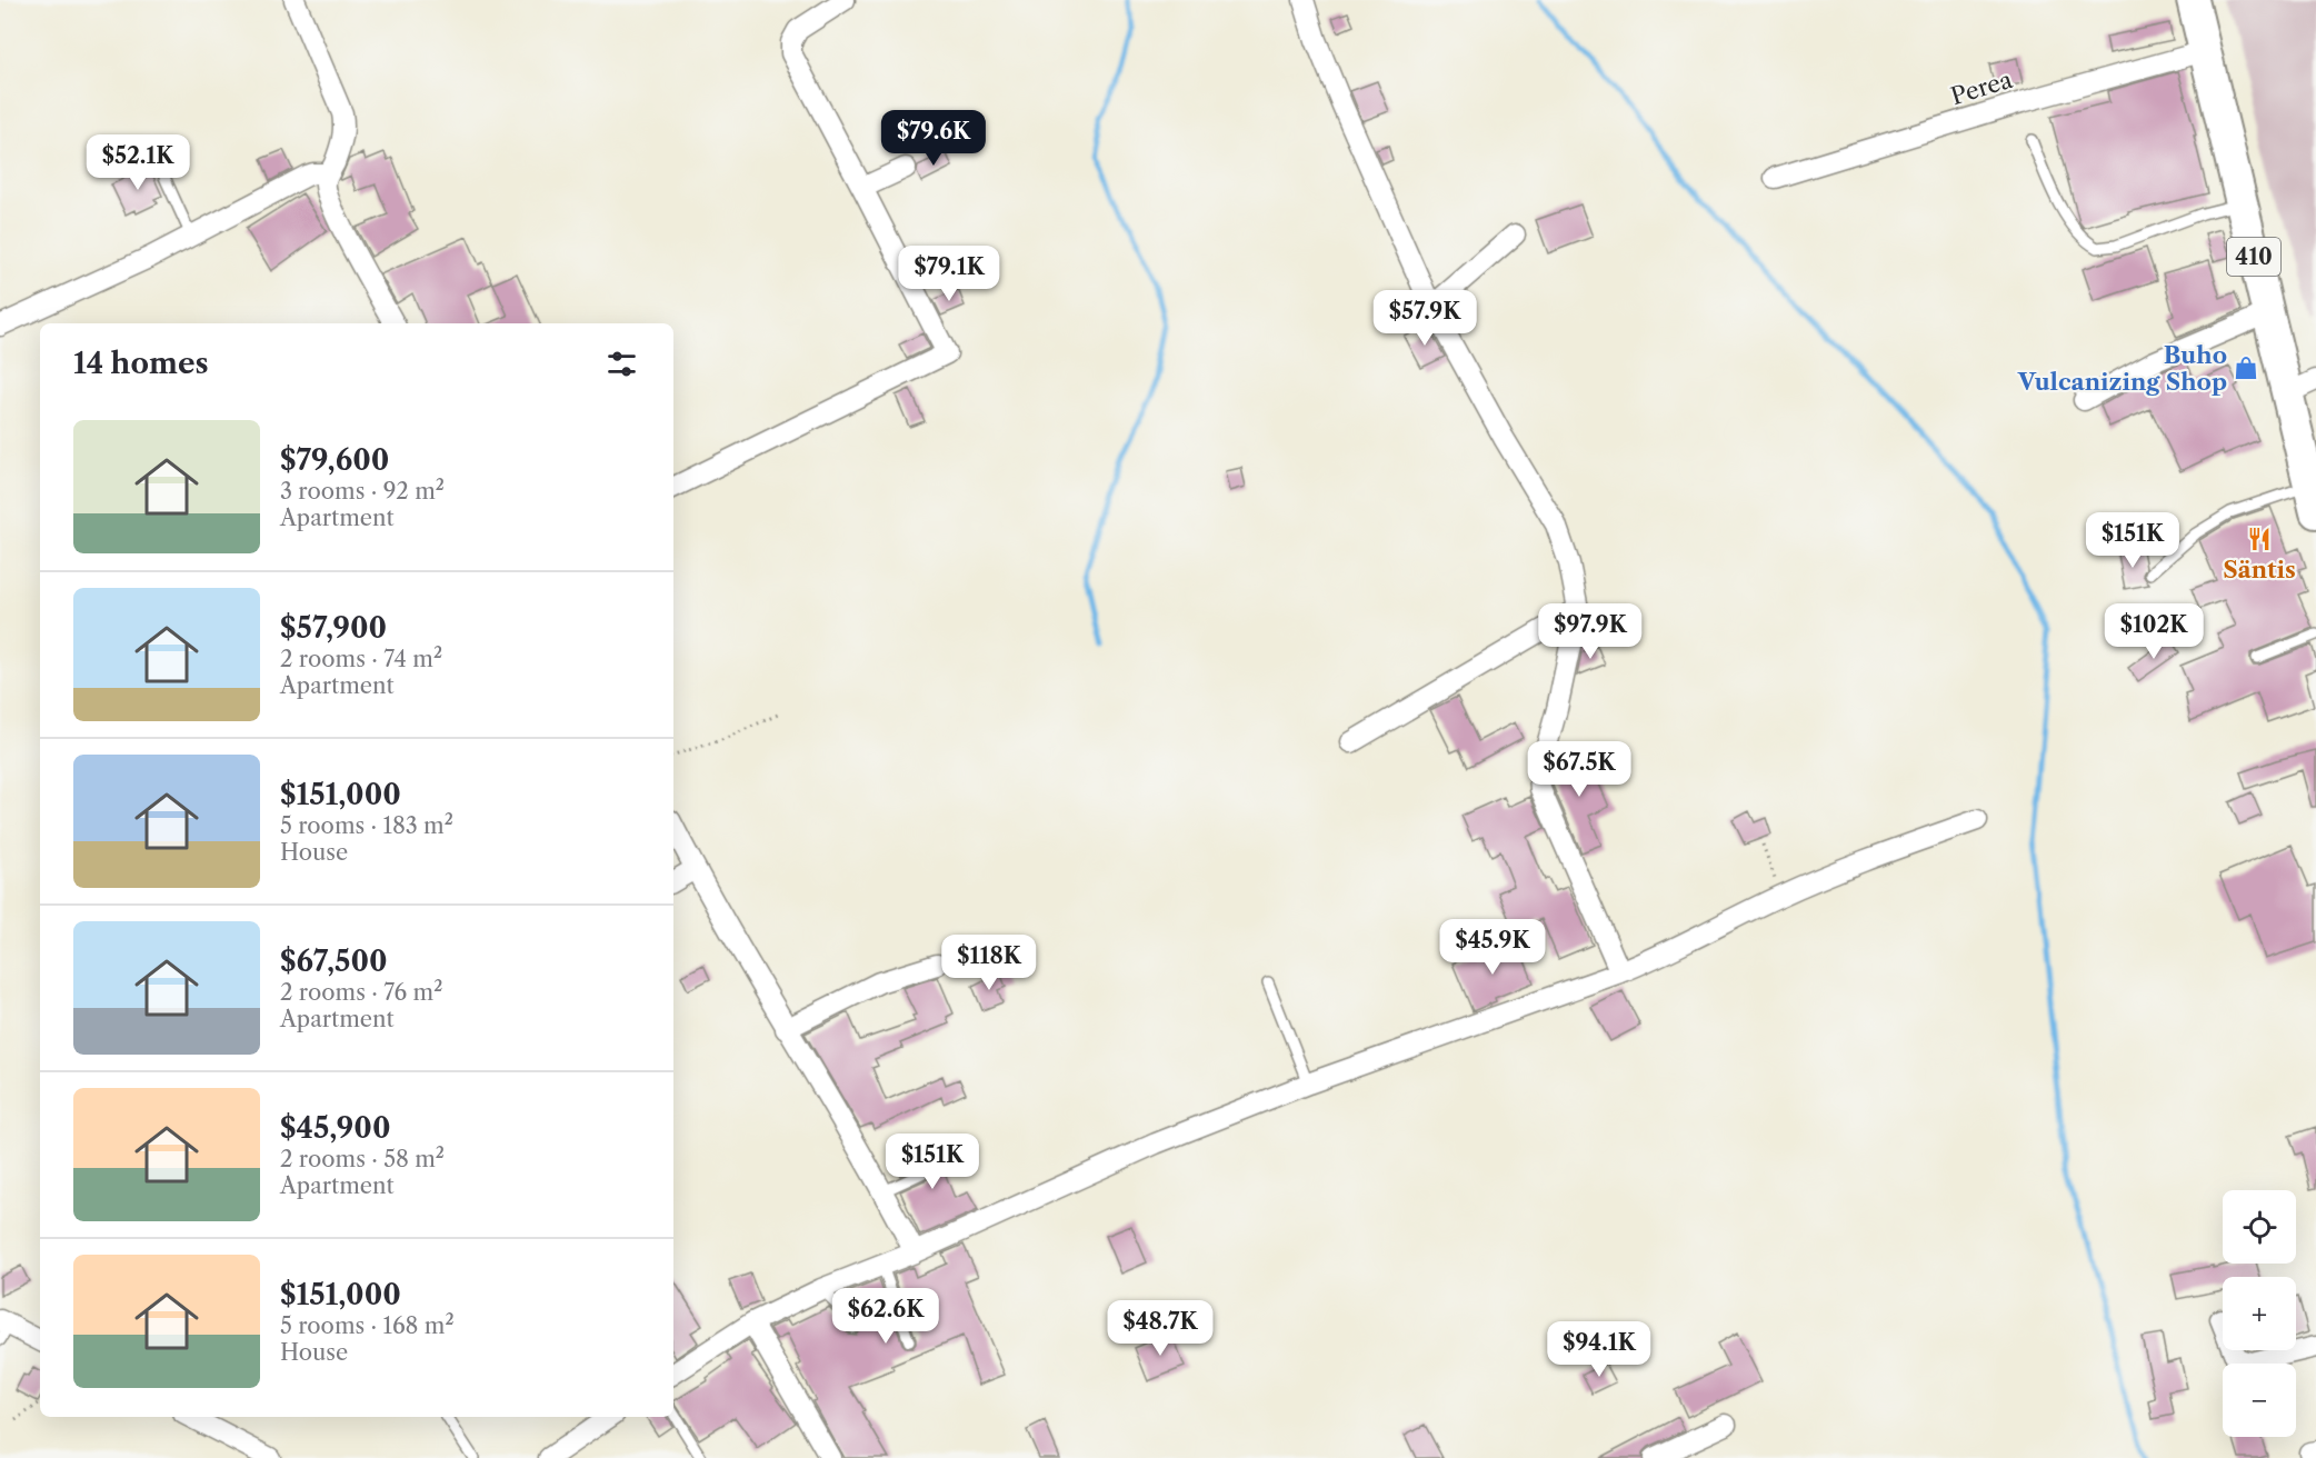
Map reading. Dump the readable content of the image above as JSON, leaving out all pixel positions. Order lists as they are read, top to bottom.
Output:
{
  "streets": {
    "main road": ["410"],
    "street": ["Perea"]
  },
  "crossings": [
    ["Perea", "410"]
  ],
  "places": {
    "shop": ["Buho Vulcanizing Shop"],
    "restaurant": ["Säntis"]
  },
  "page": {
    "price": [
      "$79.6K",
      "$52.1K",
      "$79.1K",
      "$57.9K",
      "$151K",
      "$97.9K",
      "$102K",
      "$67.5K",
      "$45.9K",
      "$118K",
      "$151K",
      "$62.6K",
      "$48.7K",
      "$94.1K"
    ],
    "heading": "14 homes",
    "list": [
      {
        "name": "$79,600",
        "note": "3 rooms · 92 m² · Apartment"
      },
      {
        "name": "$57,900",
        "note": "2 rooms · 74 m² · Apartment"
      },
      {
        "name": "$151,000",
        "note": "5 rooms · 183 m² · House"
      },
      {
        "name": "$67,500",
        "note": "2 rooms · 76 m² · Apartment"
      },
      {
        "name": "$45,900",
        "note": "2 rooms · 58 m² · Apartment"
      },
      {
        "name": "$151,000",
        "note": "5 rooms · 168 m² · House"
      }
    ],
    "map_buttons": ["+", "−"]
  }
}
